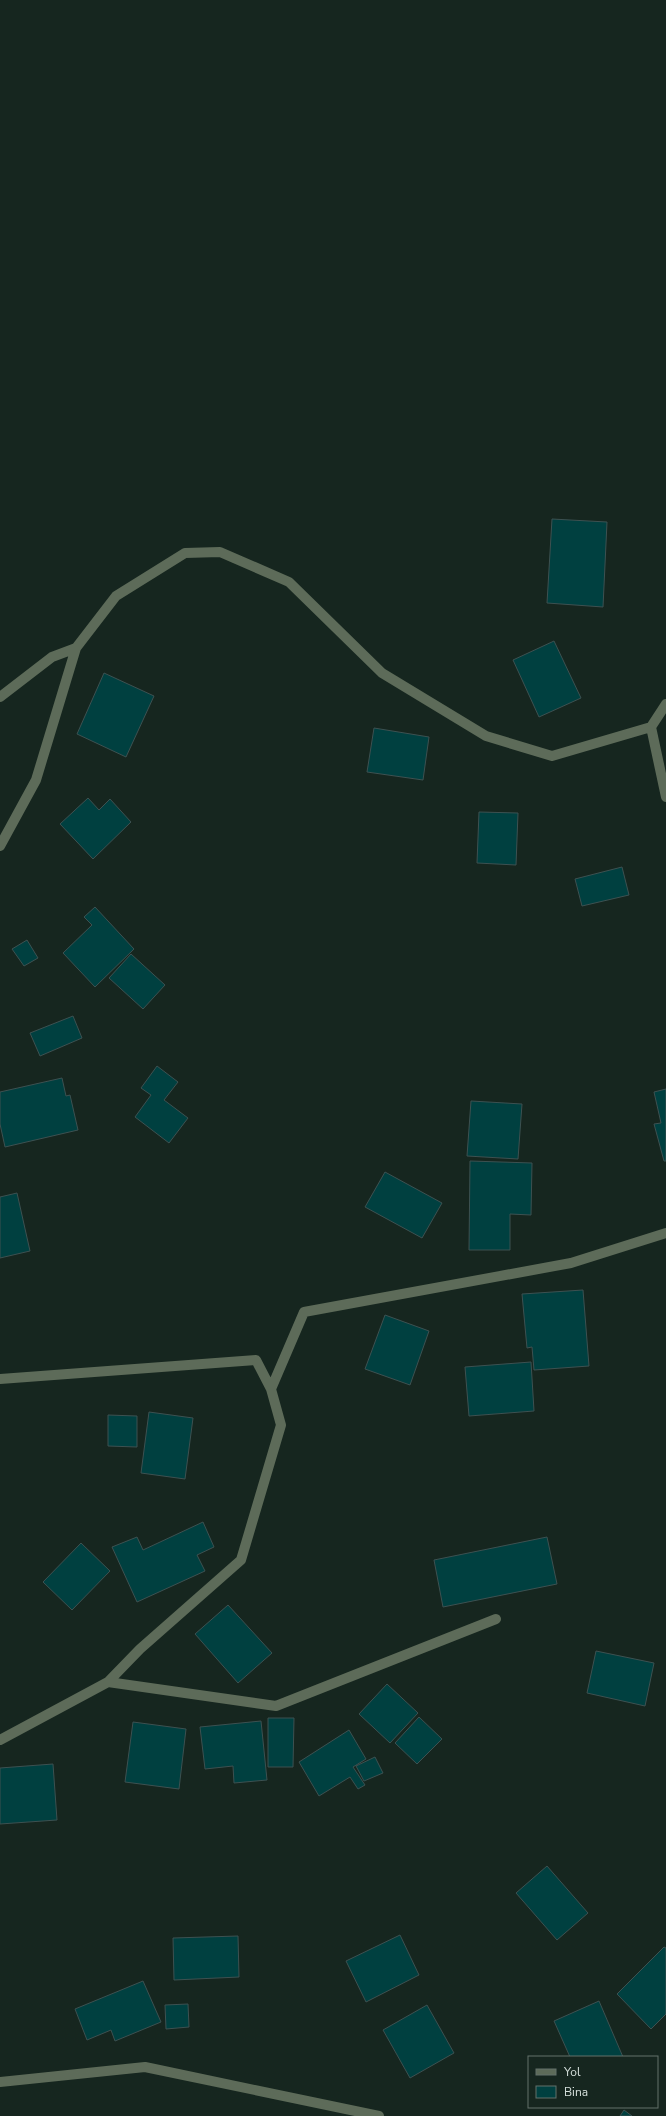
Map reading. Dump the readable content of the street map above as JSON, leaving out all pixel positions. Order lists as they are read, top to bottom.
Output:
{
  "legend": ["Yol", "Bina"]
}
